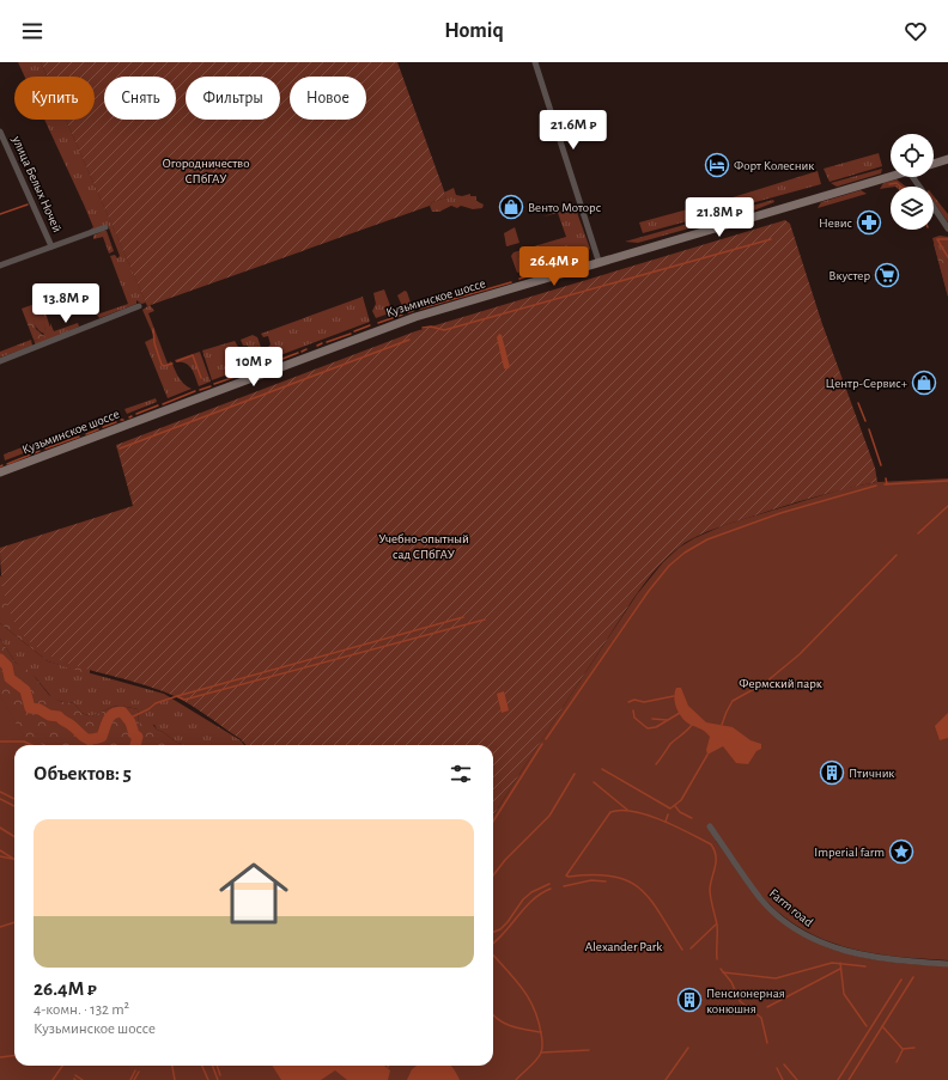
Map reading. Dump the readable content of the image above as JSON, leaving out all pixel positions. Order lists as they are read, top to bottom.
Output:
{
  "streets": {
    "main road": ["Кузьминское шоссе"],
    "street": ["улица Белых Ночей", "Farm road"]
  },
  "parks": [
    "Огородничество СПбГАУ",
    "Учебно-опытный сад СПбГАУ",
    "Фермский парк",
    "Alexander Park"
  ],
  "places": {
    "hotel": ["Форт Колесник"],
    "shop": ["Венто Моторс", "Центр-Сервис+"],
    "pharmacy": ["Невис"],
    "supermarket": ["Вкустер"],
    "building": ["Птичник", "Пенсионерная конюшня"],
    "place": ["Imperial farm"]
  },
  "page": {
    "header": "Homiq",
    "chip": [
      "Купить",
      "Снять",
      "Фильтры",
      "Новое"
    ],
    "price": [
      "21.6M ₽",
      "21.8M ₽",
      "26.4M ₽",
      "13.8M ₽",
      "10M ₽"
    ],
    "heading": "Объектов: 5",
    "list": [
      {
        "name": "26.4M ₽",
        "note": "4-комн. · 132 m² · Кузьминское шоссе"
      }
    ]
  }
}
